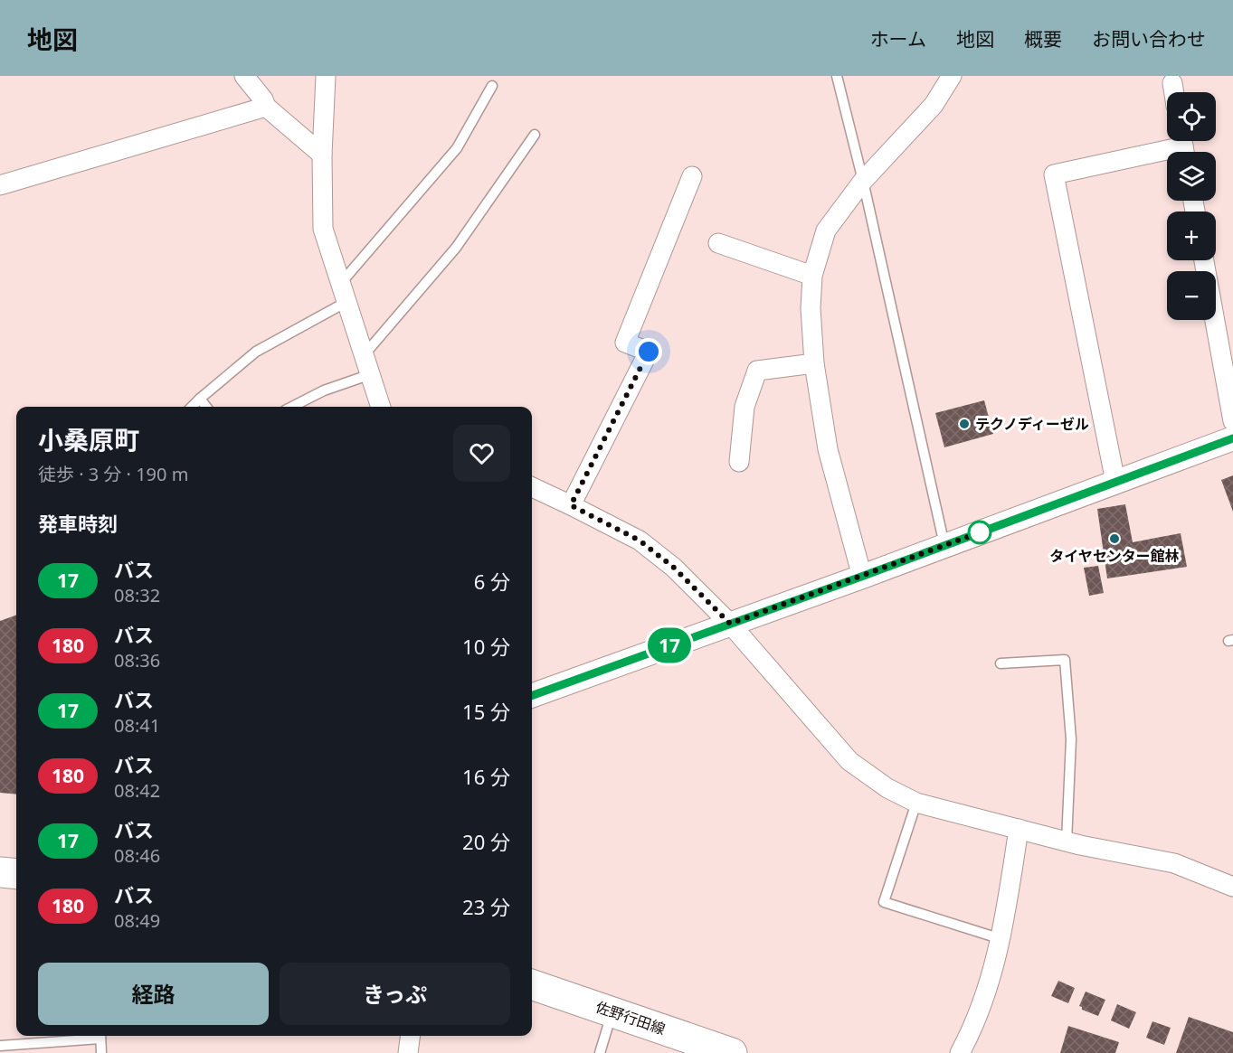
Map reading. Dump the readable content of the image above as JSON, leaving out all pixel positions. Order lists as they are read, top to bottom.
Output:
{
  "streets": {
    "main road": ["佐野行田線"]
  },
  "places": ["テクノディーゼル", "タイヤセンター館林"],
  "lines": ["bus line 17"],
  "page": {
    "header": "地図",
    "nav": [
      "ホーム",
      "地図",
      "概要",
      "お問い合わせ"
    ],
    "on_map": "17",
    "map_buttons": ["+", "−"],
    "heading": [
      ["小桑原町", "徒歩 · 3 分 · 190 m"],
      "発車時刻"
    ],
    "list": [
      {
        "mark": "17",
        "name": "バス",
        "note": "08:32",
        "value": "6 分"
      },
      {
        "mark": "180",
        "name": "バス",
        "note": "08:36",
        "value": "10 分"
      },
      {
        "mark": "17",
        "name": "バス",
        "note": "08:41",
        "value": "15 分"
      },
      {
        "mark": "180",
        "name": "バス",
        "note": "08:42",
        "value": "16 分"
      },
      {
        "mark": "17",
        "name": "バス",
        "note": "08:46",
        "value": "20 分"
      },
      {
        "mark": "180",
        "name": "バス",
        "note": "08:49",
        "value": "23 分"
      }
    ],
    "buttons": ["経路", "きっぷ"]
  }
}
